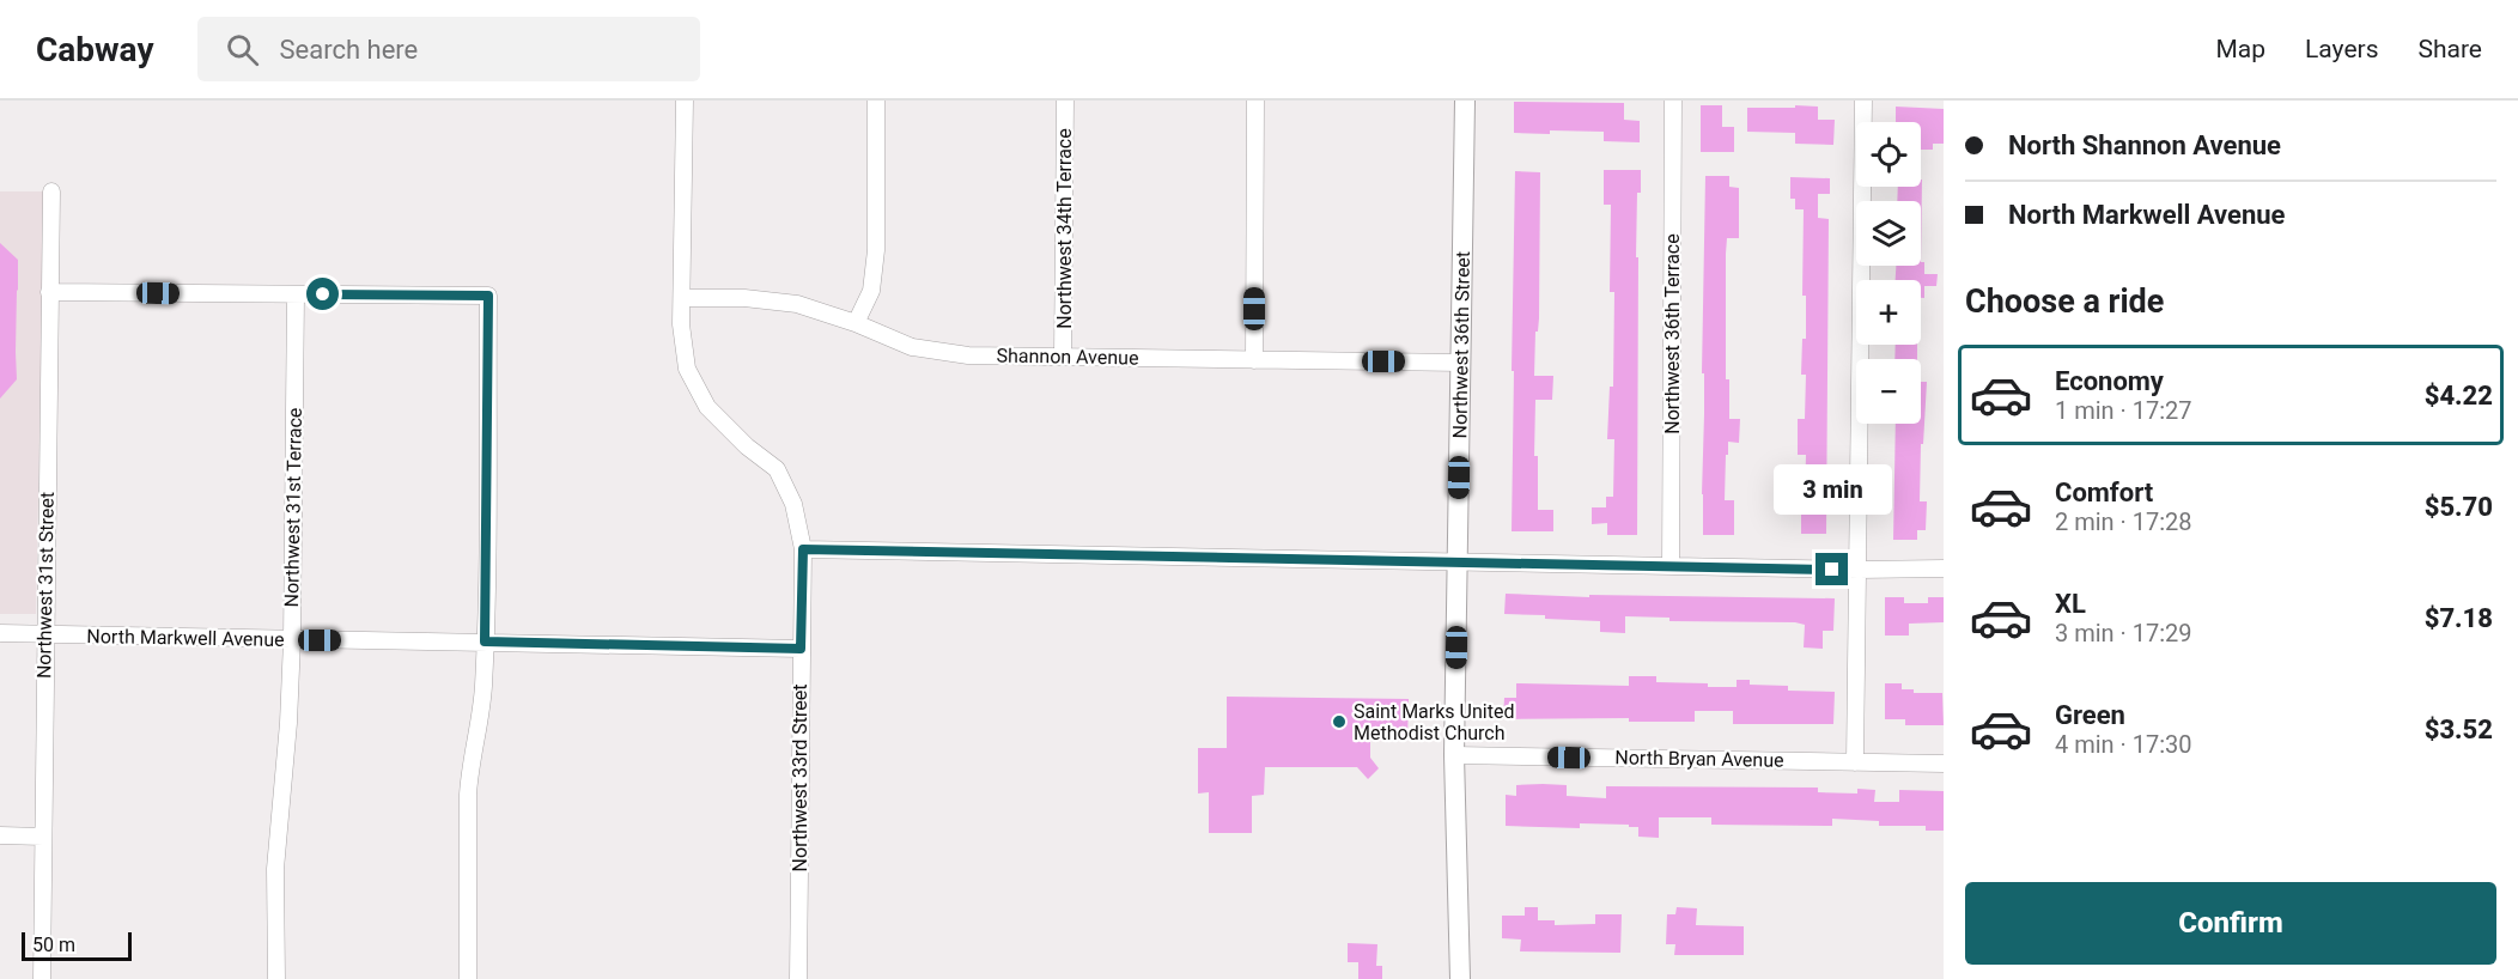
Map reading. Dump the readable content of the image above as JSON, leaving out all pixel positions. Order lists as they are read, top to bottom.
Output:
{
  "streets": {
    "street": [
      "Northwest 34th Terrace",
      "Northwest 36th Terrace",
      "Northwest 36th Street",
      "Shannon Avenue",
      "Northwest 31st Terrace",
      "Northwest 31st Street",
      "North Markwell Avenue",
      "North Bryan Avenue",
      "Northwest 33rd Street"
    ]
  },
  "crossings": [
    ["Northwest 34th Terrace", "Shannon Avenue"],
    ["Northwest 36th Street", "Shannon Avenue"],
    ["Northwest 36th Street", "North Bryan Avenue"],
    ["Shannon Avenue", "Northwest 33rd Street"],
    ["Northwest 31st Terrace", "North Markwell Avenue"],
    ["Northwest 31st Street", "North Markwell Avenue"],
    ["North Markwell Avenue", "Northwest 33rd Street"]
  ],
  "places": ["Saint Marks United Methodist Church"],
  "scale_bar": "50 m",
  "page": {
    "header": "Cabway",
    "search": "Search here",
    "nav": ["Map", "Layers", "Share"],
    "banner": ["North Shannon Avenue", "North Markwell Avenue"],
    "map_buttons": ["+", "−"],
    "heading": "Choose a ride",
    "list": [
      {
        "name": "Economy",
        "note": "1 min · 17:27",
        "value": "$4.22"
      },
      {
        "name": "Comfort",
        "note": "2 min · 17:28",
        "value": "$5.70"
      },
      {
        "name": "XL",
        "note": "3 min · 17:29",
        "value": "$7.18"
      },
      {
        "name": "Green",
        "note": "4 min · 17:30",
        "value": "$3.52"
      }
    ],
    "bubble": "3 min",
    "buttons": "Confirm",
    "scale": "50 m"
  }
}
